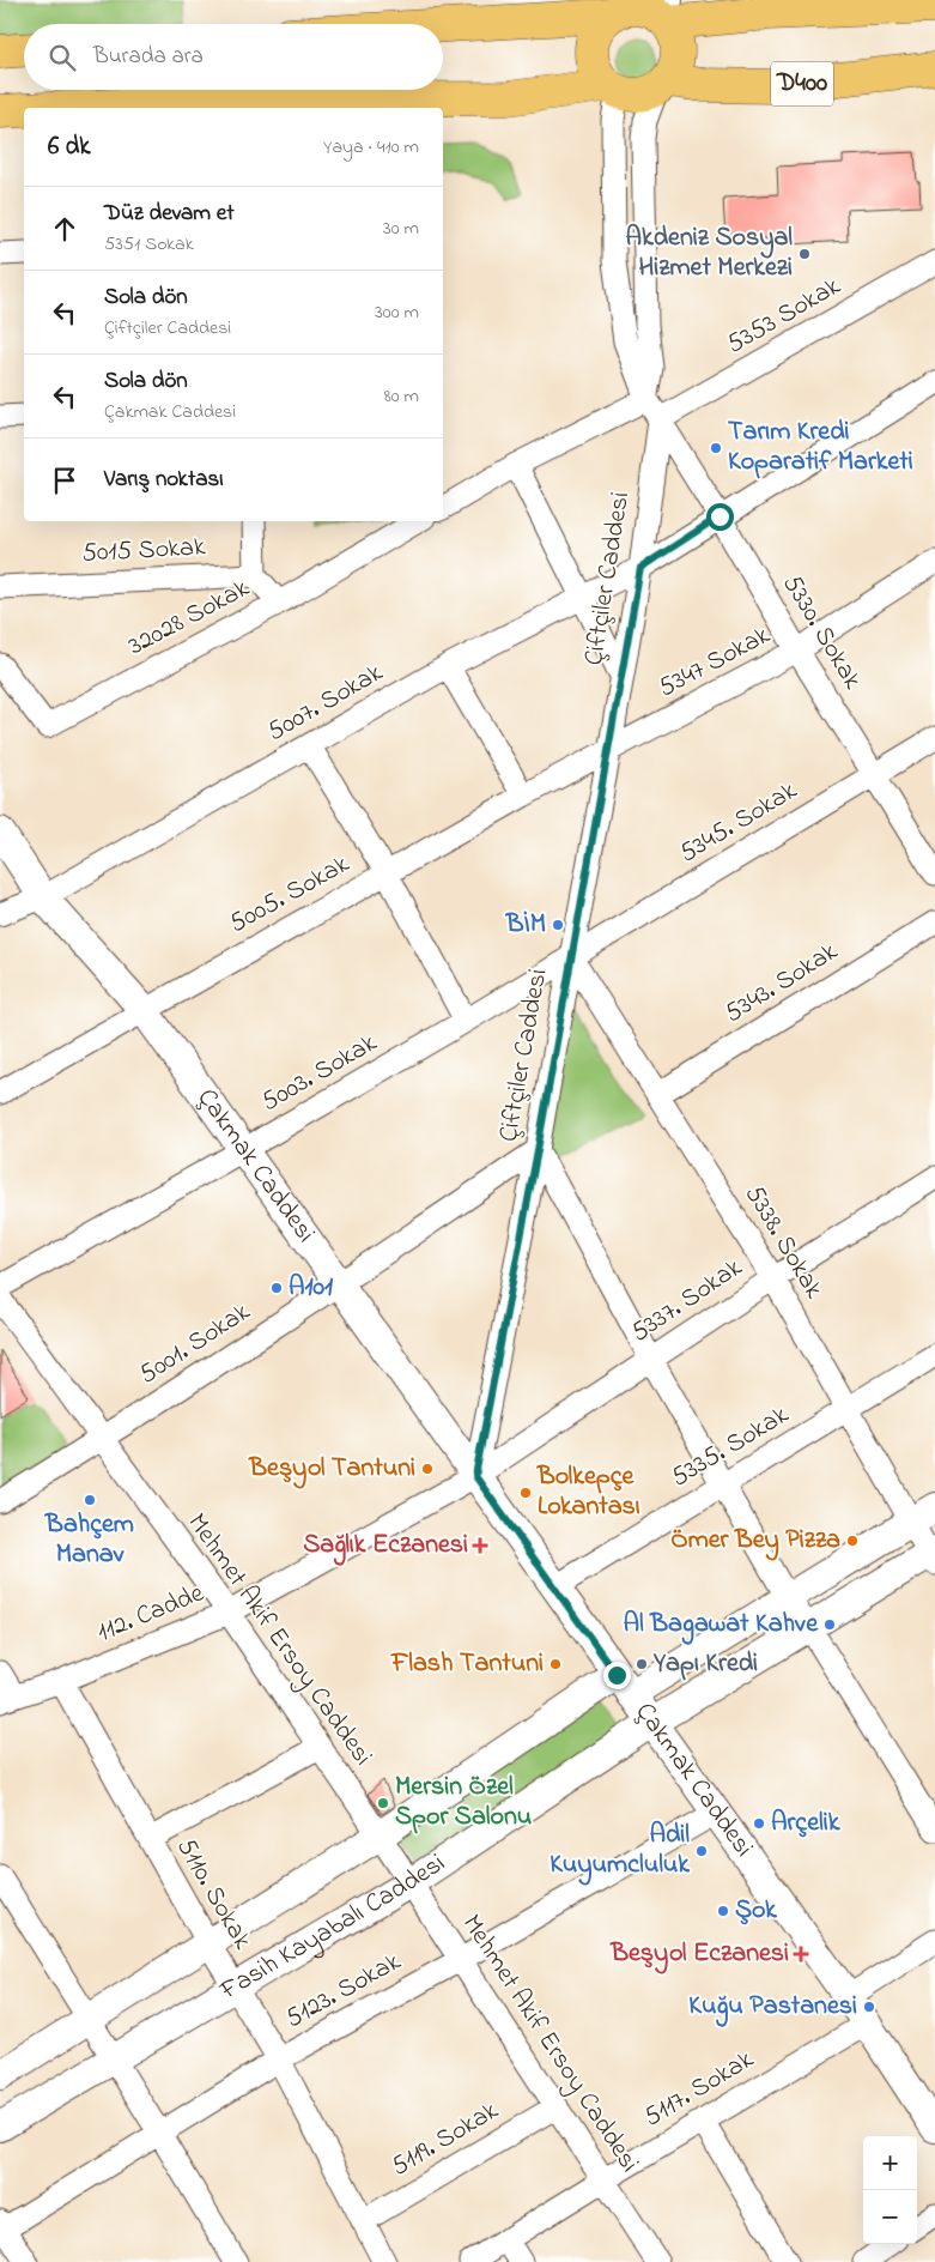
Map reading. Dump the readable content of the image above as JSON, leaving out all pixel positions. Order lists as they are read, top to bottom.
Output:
{
  "streets": {
    "highway": ["D400"],
    "street": [
      "5353 Sokak",
      "5015 Sokak",
      "Çiftçiler Caddesi",
      "32028 Sokak",
      "5330. Sokak",
      "5347 Sokak",
      "5007. Sokak",
      "5345. Sokak",
      "5005. Sokak",
      "5343. Sokak",
      "5003. Sokak",
      "Çakmak Caddesi",
      "5338. Sokak",
      "5337. Sokak",
      "5001. Sokak",
      "5335. Sokak",
      "112. Cadde",
      "Mehmet Akif Ersoy Caddesi",
      "5110. Sokak",
      "Fasih Kayabalı Caddesi",
      "5123. Sokak",
      "5117. Sokak",
      "5119. Sokak"
    ]
  },
  "crossings": [
    ["5353 Sokak", "Çiftçiler Caddesi"],
    ["5353 Sokak", "5330. Sokak"],
    ["Çiftçiler Caddesi", "5330. Sokak"],
    ["Çiftçiler Caddesi", "5347 Sokak"],
    ["Çiftçiler Caddesi", "5007. Sokak"],
    ["Çiftçiler Caddesi", "5345. Sokak"],
    ["Çiftçiler Caddesi", "5005. Sokak"],
    ["Çiftçiler Caddesi", "5003. Sokak"],
    ["Çiftçiler Caddesi", "Çakmak Caddesi"],
    ["Çiftçiler Caddesi", "5338. Sokak"],
    ["Çiftçiler Caddesi", "5337. Sokak"],
    ["Çiftçiler Caddesi", "5001. Sokak"],
    ["Çiftçiler Caddesi", "112. Cadde"],
    ["5330. Sokak", "5347 Sokak"],
    ["5330. Sokak", "5007. Sokak"],
    ["5330. Sokak", "5345. Sokak"],
    ["5347 Sokak", "5005. Sokak"],
    ["5007. Sokak", "Çakmak Caddesi"],
    ["5345. Sokak", "5003. Sokak"],
    ["5345. Sokak", "5338. Sokak"],
    ["5005. Sokak", "Çakmak Caddesi"],
    ["5343. Sokak", "5338. Sokak"],
    ["5003. Sokak", "Çakmak Caddesi"],
    ["5003. Sokak", "5338. Sokak"],
    ["Çakmak Caddesi", "5337. Sokak"],
    ["Çakmak Caddesi", "5001. Sokak"],
    ["Çakmak Caddesi", "5335. Sokak"],
    ["Çakmak Caddesi", "112. Cadde"],
    ["Çakmak Caddesi", "Fasih Kayabalı Caddesi"],
    ["Çakmak Caddesi", "5123. Sokak"],
    ["Çakmak Caddesi", "5117. Sokak"],
    ["5338. Sokak", "5337. Sokak"],
    ["5338. Sokak", "5335. Sokak"],
    ["5338. Sokak", "Fasih Kayabalı Caddesi"],
    ["5337. Sokak", "112. Cadde"],
    ["5001. Sokak", "Mehmet Akif Ersoy Caddesi"],
    ["112. Cadde", "Mehmet Akif Ersoy Caddesi"],
    ["112. Cadde", "5110. Sokak"],
    ["Mehmet Akif Ersoy Caddesi", "Fasih Kayabalı Caddesi"],
    ["Mehmet Akif Ersoy Caddesi", "5123. Sokak"],
    ["Mehmet Akif Ersoy Caddesi", "5117. Sokak"],
    ["Mehmet Akif Ersoy Caddesi", "5119. Sokak"],
    ["5110. Sokak", "Fasih Kayabalı Caddesi"],
    ["5110. Sokak", "5123. Sokak"],
    ["5110. Sokak", "5119. Sokak"]
  ],
  "places": {
    "other": [
      "Akdeniz Sosyal Hizmet Merkezi",
      "Tarım Kredi Koparatif Marketi",
      "BİM",
      "A101",
      "Beşyol Tantuni",
      "Bolkepçe Lokantası",
      "Bahçem Manav",
      "Ömer Bey Pizza",
      "Al Bagawat Kahve",
      "Flash Tantuni",
      "Yapı Kredi",
      "Mersin Özel Spor Salonu",
      "Arçelik",
      "Adil Kuyumcluluk",
      "Şok",
      "Kuğu Pastanesi"
    ],
    "health": ["Sağlık Eczanesi", "Beşyol Eczanesi"]
  },
  "page": {
    "search": "Burada ara",
    "heading": ["6 dk", "Yaya · 410 m"],
    "list": [
      ["Düz devam et", "5351 Sokak", "30 m"],
      ["Sola dön", "Çiftçiler Caddesi", "300 m"],
      ["Sola dön", "Çakmak Caddesi", "80 m"],
      "Varış noktası"
    ],
    "map_buttons": ["+", "−"]
  }
}
